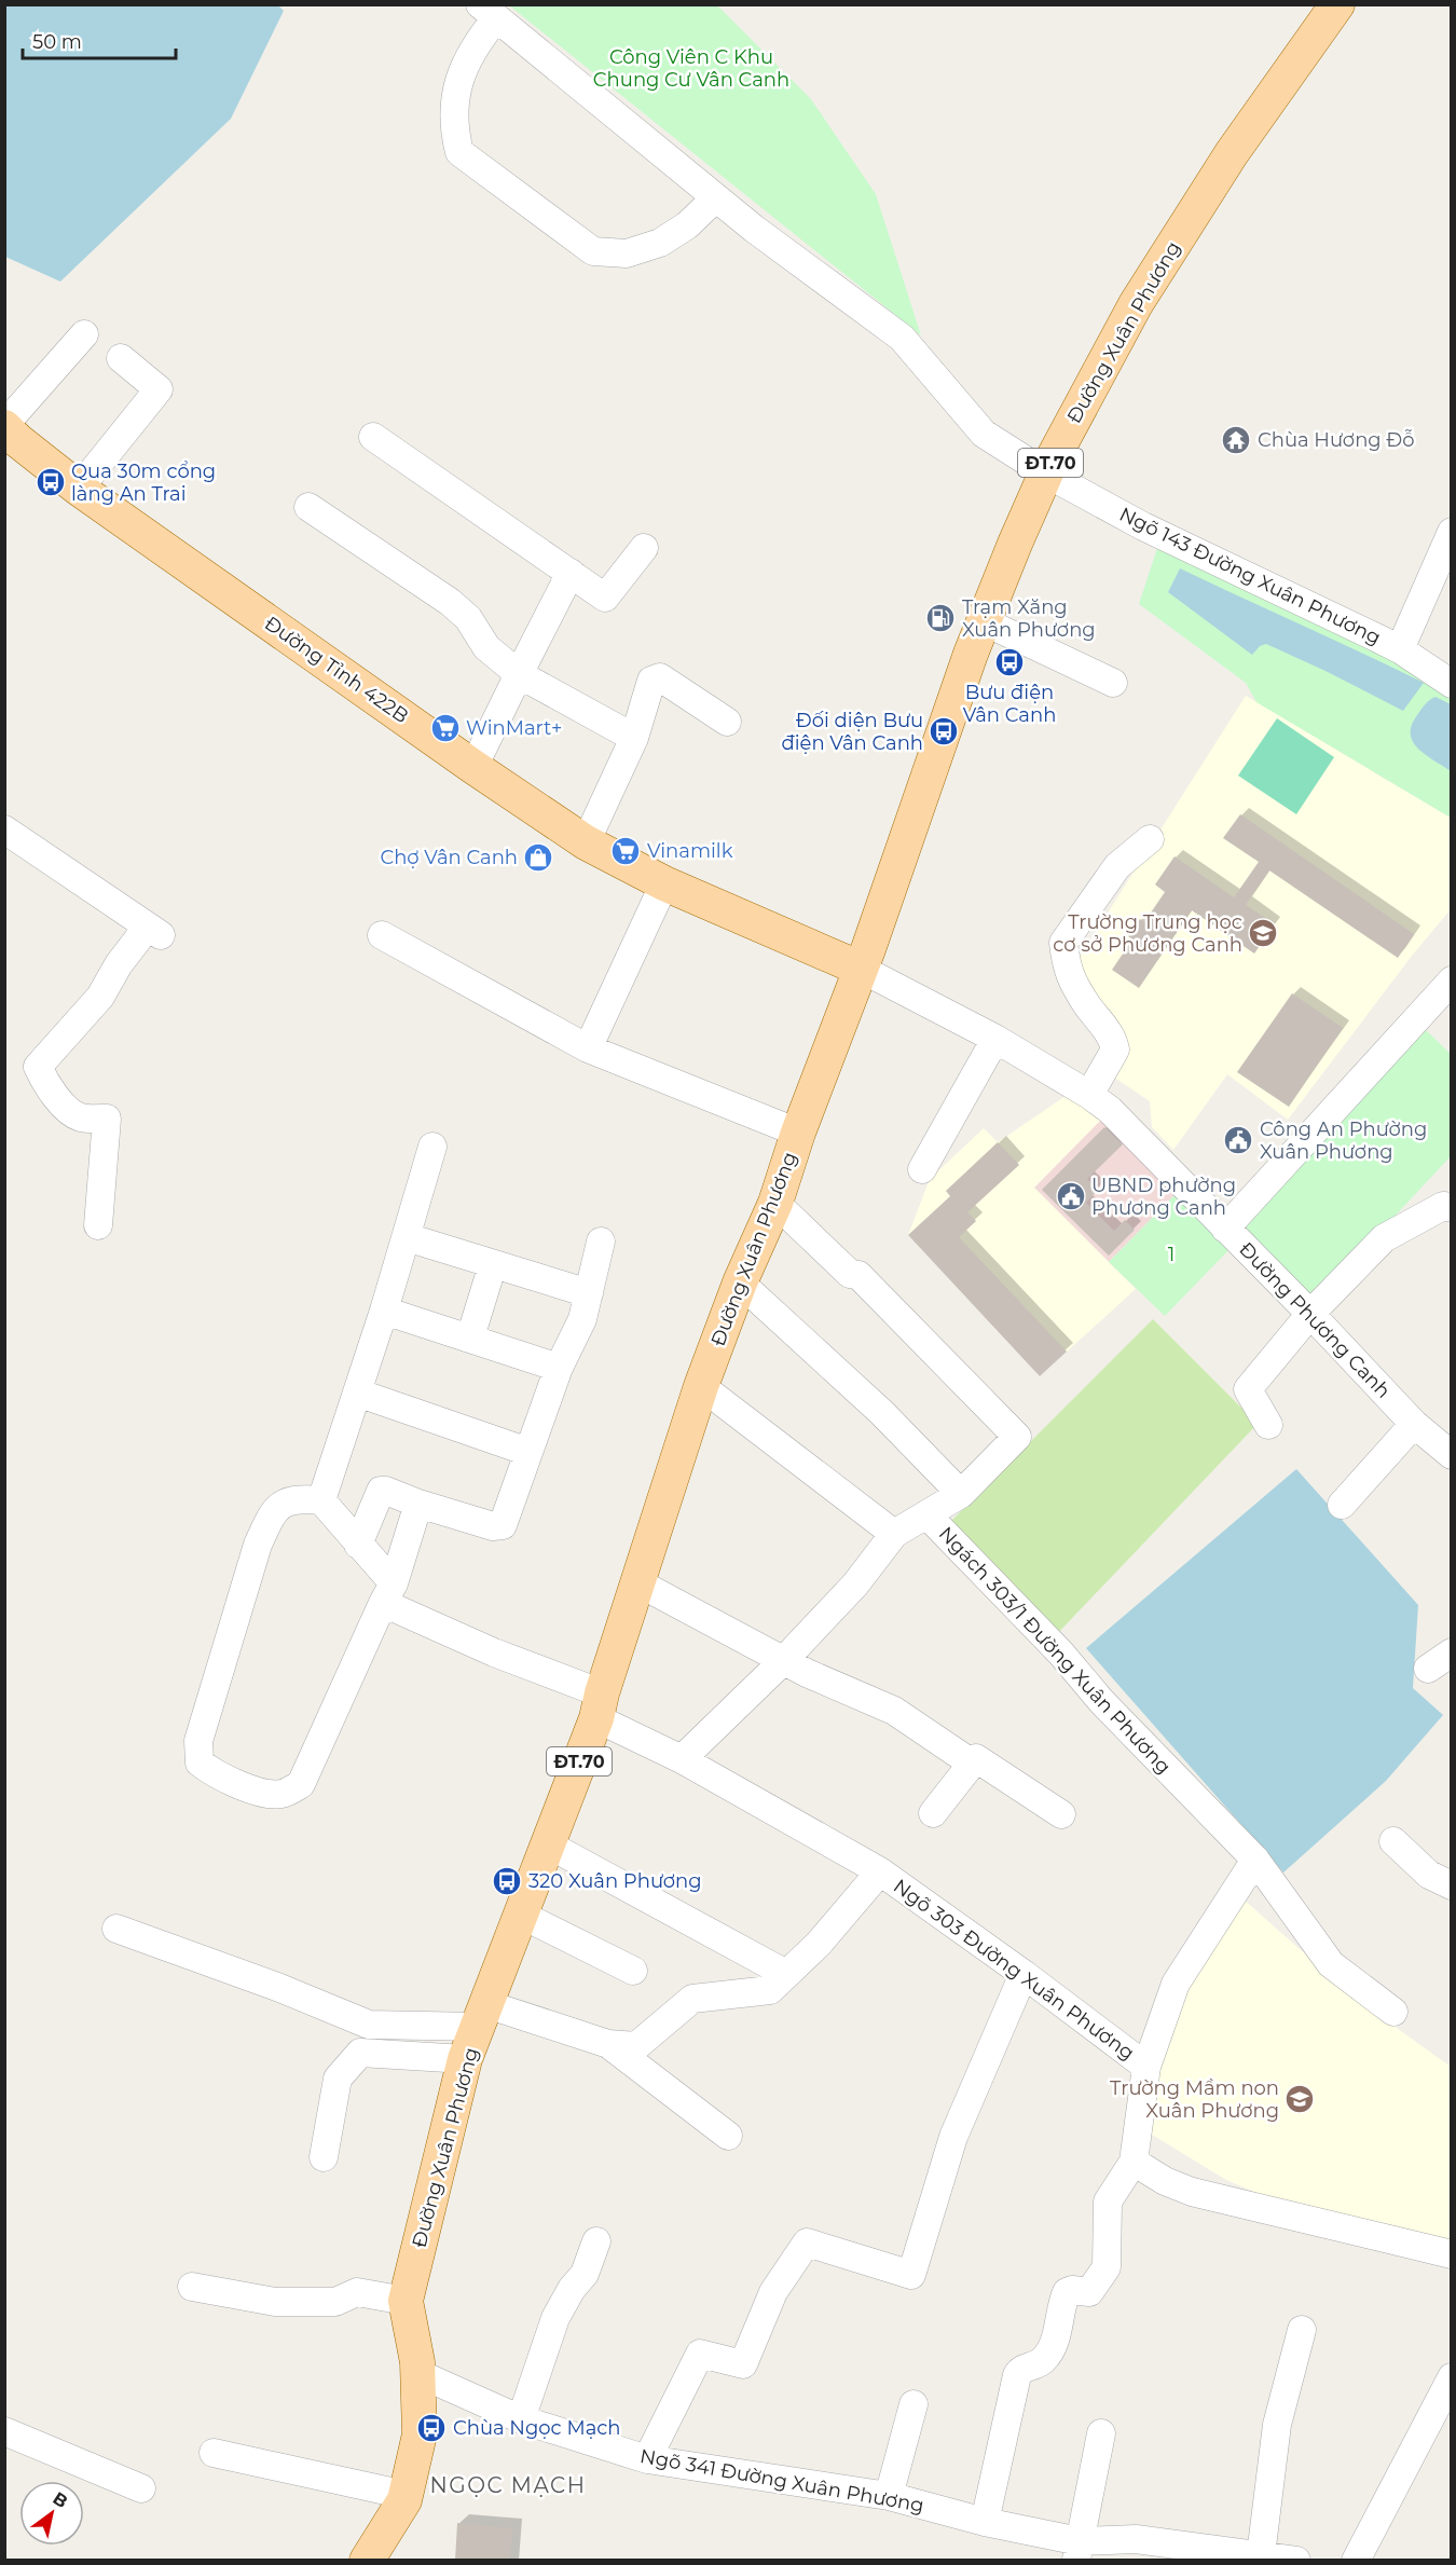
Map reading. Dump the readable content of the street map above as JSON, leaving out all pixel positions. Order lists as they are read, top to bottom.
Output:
{
  "streets": {
    "main road": ["Đường Xuân Phương", "ĐT.70", "Đường Tỉnh 422B"],
    "street": [
      "Ngõ 143 Đường Xuân Phương",
      "Đường Phương Canh",
      "Ngách 303/1 Đường Xuân Phương",
      "Ngõ 303 Đường Xuân Phương",
      "Ngõ 341 Đường Xuân Phương"
    ]
  },
  "crossings": [
    ["Đường Xuân Phương", "Ngõ 143 Đường Xuân Phương"],
    ["Đường Xuân Phương", "Đường Tỉnh 422B"],
    ["Đường Xuân Phương", "Đường Phương Canh"],
    ["Đường Xuân Phương", "Ngõ 303 Đường Xuân Phương"],
    ["Đường Xuân Phương", "Ngõ 341 Đường Xuân Phương"],
    ["Đường Tỉnh 422B", "Đường Phương Canh"],
    ["Ngách 303/1 Đường Xuân Phương", "Ngõ 303 Đường Xuân Phương"],
    ["Ngõ 303 Đường Xuân Phương", "Ngõ 341 Đường Xuân Phương"]
  ],
  "districts": ["NGỌC MẠCH"],
  "parks": ["Công Viên C Khu Chung Cư Vân Canh", "1"],
  "places": {
    "temple": ["Chùa Hương Đỗ"],
    "bus stop": [
      "Qua 30m cổng làng An Trai",
      "Bưu điện Vân Canh",
      "Đối diện Bưu điện Vân Canh",
      "320 Xuân Phương",
      "Chùa Ngọc Mạch"
    ],
    "fuel station": ["Trạm Xăng Xuân Phương"],
    "supermarket": ["WinMart+", "Vinamilk"],
    "shop": ["Chợ Vân Canh"],
    "school or university": ["Trường Trung học cơ sở Phương Canh", "Trường Mầm non Xuân Phương"],
    "public building": ["Công An Phường Xuân Phương", "UBND phường Phương Canh"]
  },
  "scale_bar": "50 m",
  "north": "top right"
}
